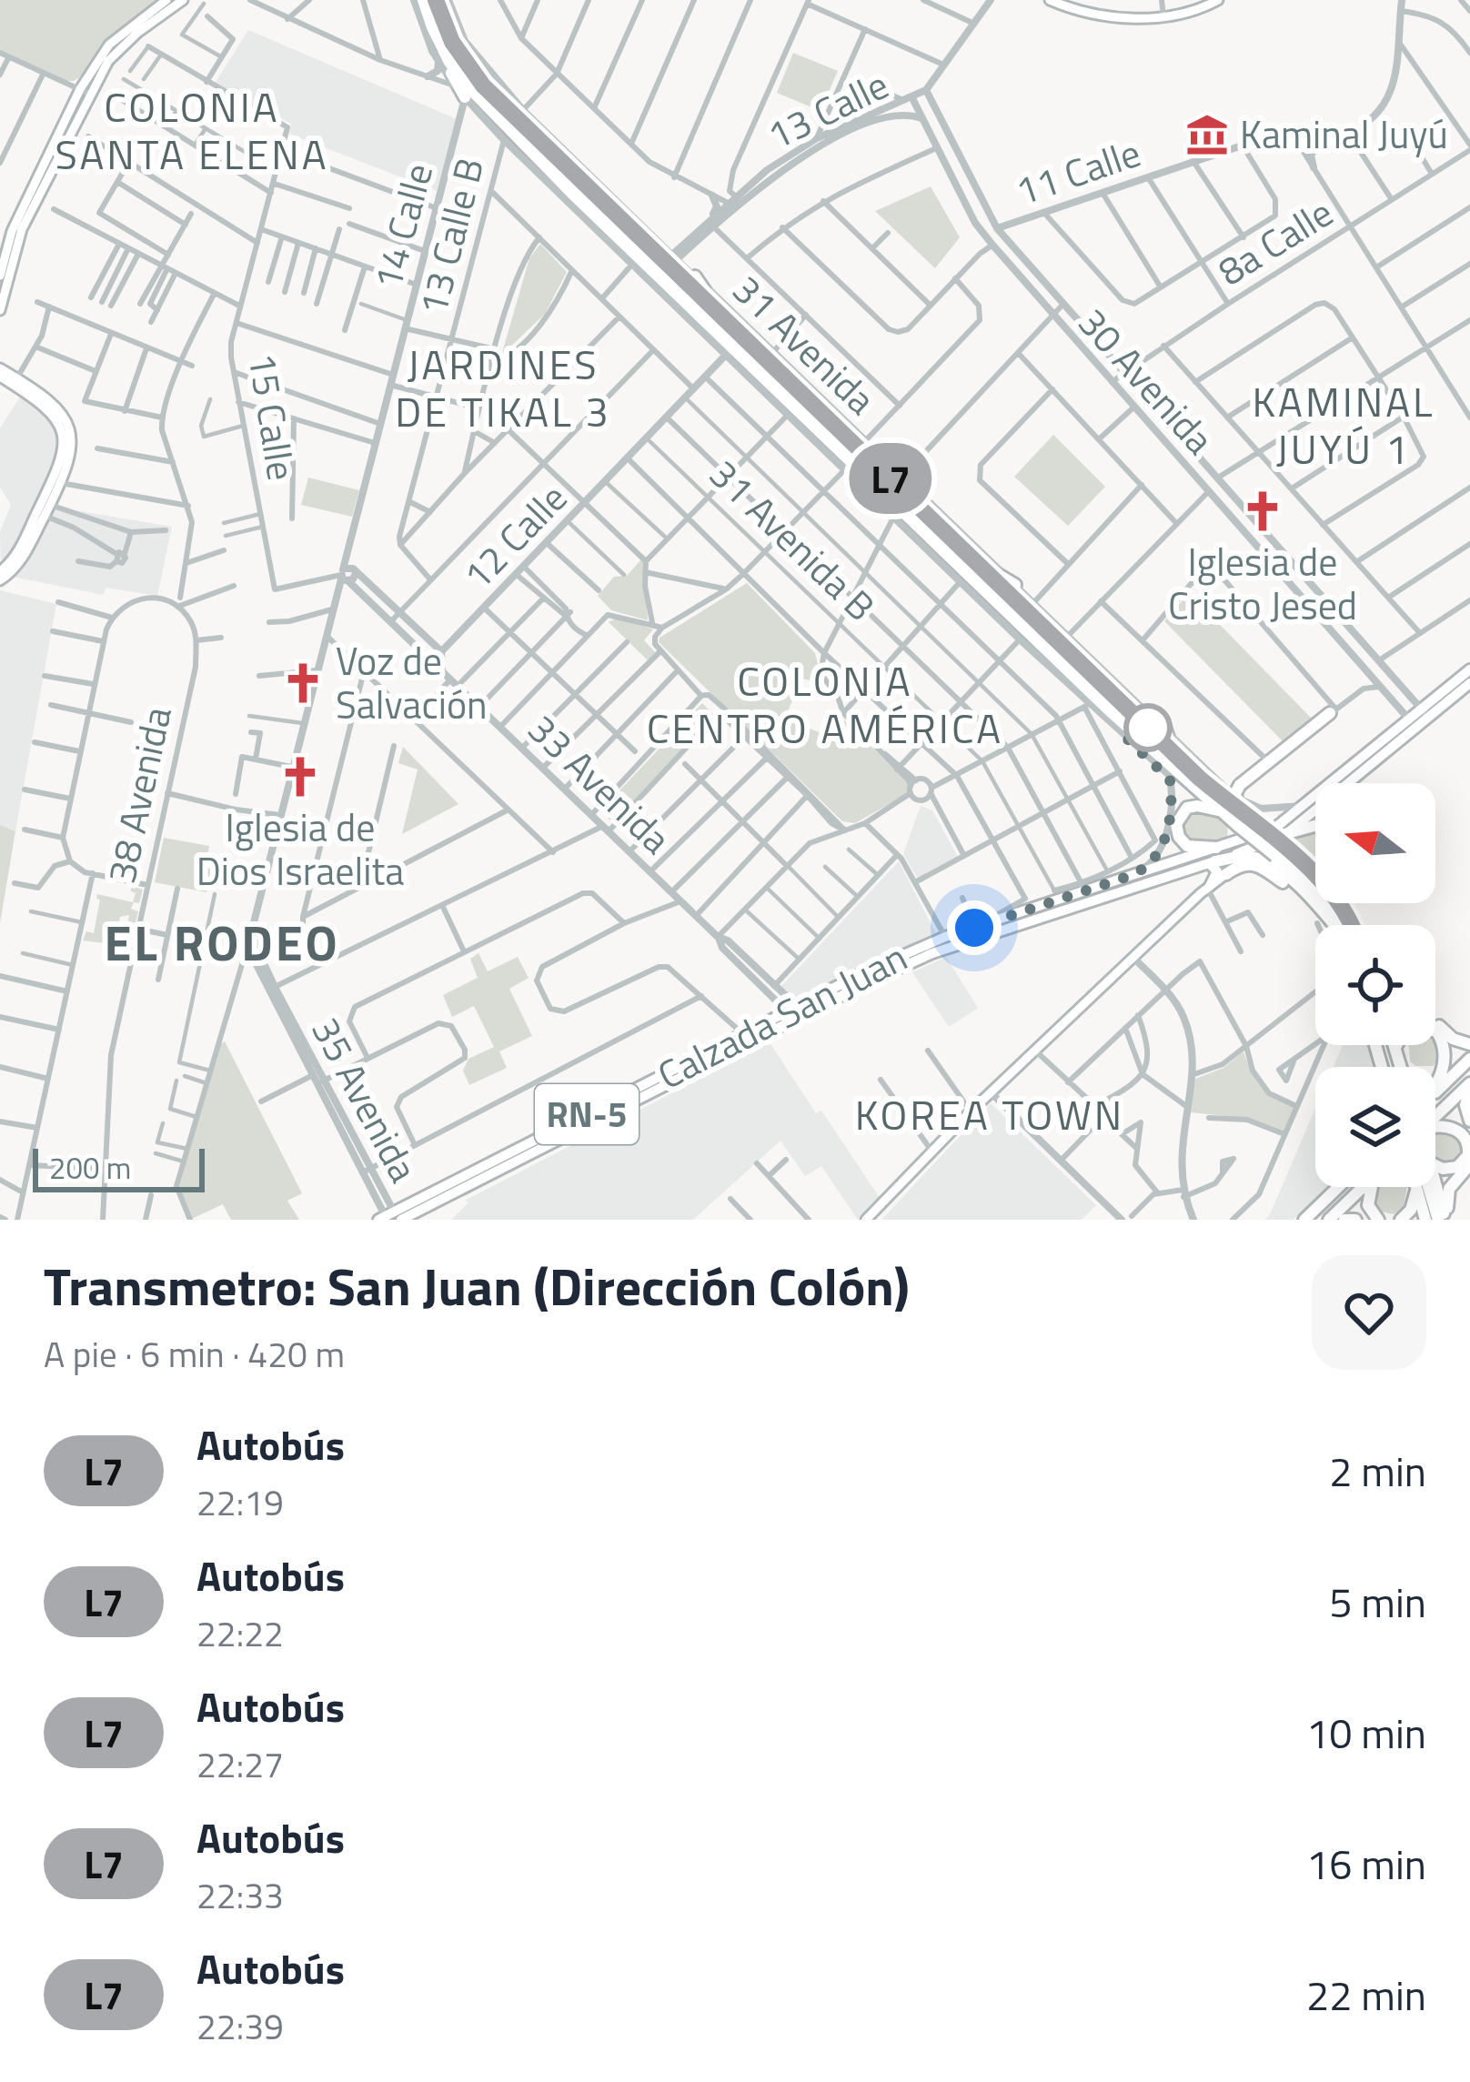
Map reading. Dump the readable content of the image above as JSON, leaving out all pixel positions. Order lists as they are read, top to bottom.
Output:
{
  "streets": {
    "main road": ["Calzada San Juan", "RN-5"],
    "street": [
      "13 Calle",
      "11 Calle",
      "14 Calle",
      "13 Calle B",
      "8a Calle",
      "31 Avenida",
      "30 Avenida",
      "15 Calle",
      "12 Calle",
      "31 Avenida B",
      "33 Avenida",
      "38 Avenida",
      "35 Avenida"
    ]
  },
  "crossings": [
    ["13 Calle", "31 Avenida"],
    ["13 Calle", "30 Avenida"],
    ["11 Calle", "30 Avenida"],
    ["14 Calle", "31 Avenida"],
    ["14 Calle", "15 Calle"],
    ["14 Calle", "33 Avenida"],
    ["14 Calle", "35 Avenida"],
    ["13 Calle B", "31 Avenida"],
    ["8a Calle", "30 Avenida"],
    ["31 Avenida", "12 Calle"],
    ["31 Avenida", "Calzada San Juan"],
    ["30 Avenida", "Calzada San Juan"],
    ["15 Calle", "33 Avenida"],
    ["12 Calle", "31 Avenida B"],
    ["12 Calle", "33 Avenida"],
    ["33 Avenida", "Calzada San Juan"],
    ["Calzada San Juan", "35 Avenida"]
  ],
  "districts": [
    "COLONIA SANTA ELENA",
    "JARDINES DE TIKAL 3",
    "KAMINAL JUYÚ 1",
    "COLONIA CENTRO AMÉRICA",
    "EL RODEO",
    "KOREA TOWN"
  ],
  "places": {
    "museum": ["Kaminal Juyú"],
    "church": ["Iglesia de Cristo Jesed", "Voz de Salvación", "Iglesia de Dios Israelita"]
  },
  "lines": ["bus line L7"],
  "scale_bar": "200 m",
  "north": "left",
  "page": {
    "on_map": "L7",
    "scale": "200 m",
    "heading": ["Transmetro: San Juan (Dirección Colón)", "A pie · 6 min · 420 m"],
    "list": [
      {
        "mark": "L7",
        "name": "Autobús",
        "note": "22:19",
        "value": "2 min"
      },
      {
        "mark": "L7",
        "name": "Autobús",
        "note": "22:22",
        "value": "5 min"
      },
      {
        "mark": "L7",
        "name": "Autobús",
        "note": "22:27",
        "value": "10 min"
      },
      {
        "mark": "L7",
        "name": "Autobús",
        "note": "22:33",
        "value": "16 min"
      },
      {
        "mark": "L7",
        "name": "Autobús",
        "note": "22:39",
        "value": "22 min"
      }
    ]
  }
}
